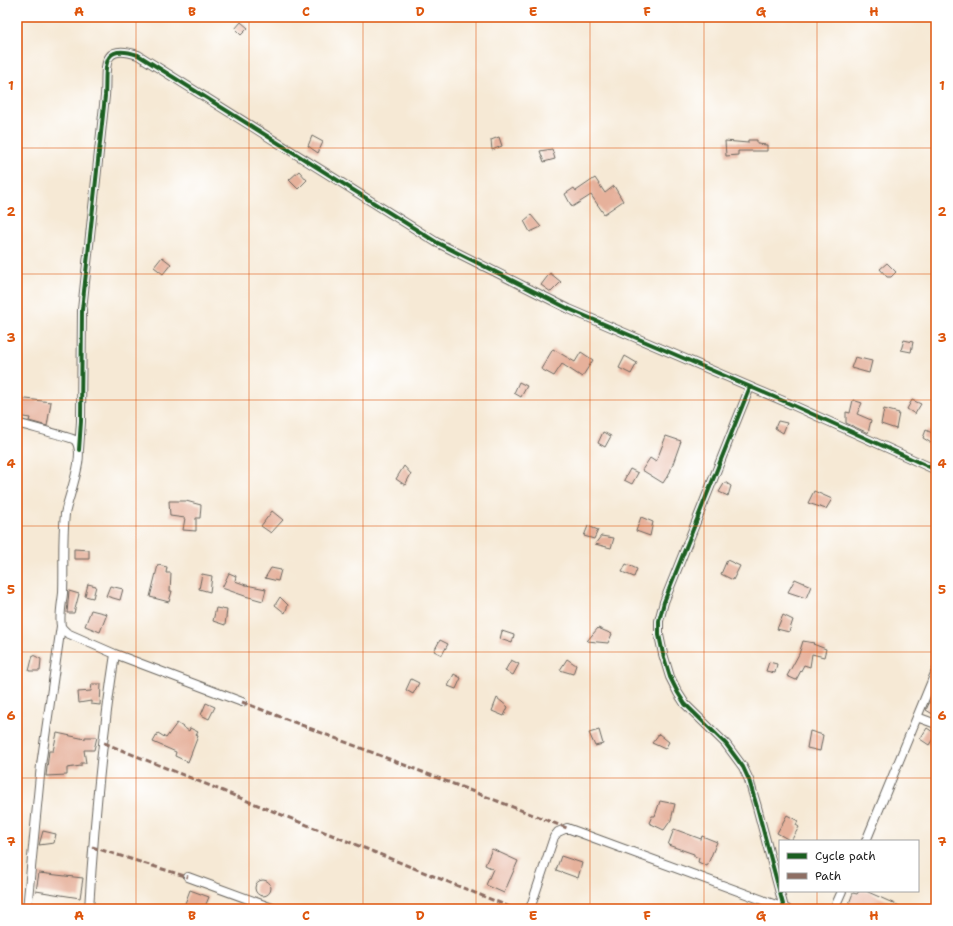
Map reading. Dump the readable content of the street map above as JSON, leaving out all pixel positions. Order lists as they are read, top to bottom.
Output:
{
  "legend": ["Cycle path", "Path"],
  "grid": {
    "columns": [
      "A",
      "B",
      "C",
      "D",
      "E",
      "F",
      "G",
      "H"
    ],
    "rows": [
      "1",
      "2",
      "3",
      "4",
      "5",
      "6",
      "7"
    ]
  }
}
